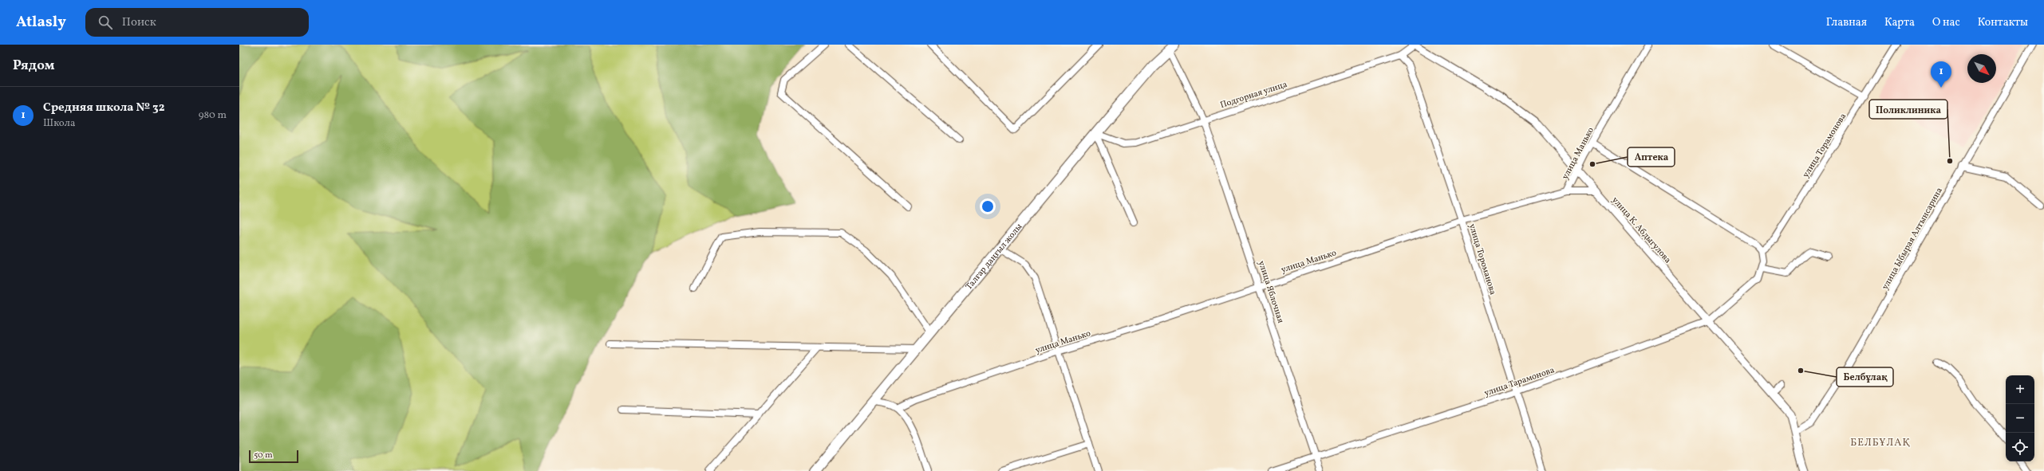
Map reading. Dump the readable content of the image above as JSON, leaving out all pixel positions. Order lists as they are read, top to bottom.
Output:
{
  "streets": {
    "main road": ["Талғар даңғыл жолы"],
    "street": [
      "Подгорная улица",
      "улица Торамонова",
      "улица Манько",
      "улица К. Абдыгулова",
      "улица Ыбырая Алтынсарина",
      "улица Тороманова",
      "улица Яблочная",
      "улица Тарамонова"
    ]
  },
  "crossings": [
    ["Подгорная улица", "улица К. Абдыгулова"],
    ["Подгорная улица", "Талғар даңғыл жолы"],
    ["Подгорная улица", "улица Тороманова"],
    ["Подгорная улица", "улица Яблочная"],
    ["улица Манько", "улица К. Абдыгулова"],
    ["улица Манько", "улица Тороманова"],
    ["улица Манько", "улица Яблочная"],
    ["улица К. Абдыгулова", "улица Ыбырая Алтынсарина"],
    ["улица К. Абдыгулова", "улица Тарамонова"],
    ["Талғар даңғыл жолы", "улица Яблочная"],
    ["улица Тороманова", "улица Тарамонова"],
    ["улица Яблочная", "улица Тарамонова"]
  ],
  "districts": ["БЕЛБҰЛАҚ"],
  "places": ["Поликлиника", "Аптека", "Белбұлақ"],
  "scale_bar": "50 m",
  "north": "bottom right",
  "page": {
    "header": "Atlasly",
    "search": "Поиск",
    "nav": [
      "Главная",
      "Карта",
      "О нас",
      "Контакты"
    ],
    "heading": "Рядом",
    "pins": "1",
    "list": [
      {
        "mark": "1",
        "name": "Средняя школа № 32",
        "note": "Школа",
        "value": "980 m"
      }
    ],
    "map_buttons": ["+", "−"],
    "scale": "50 m"
  }
}
